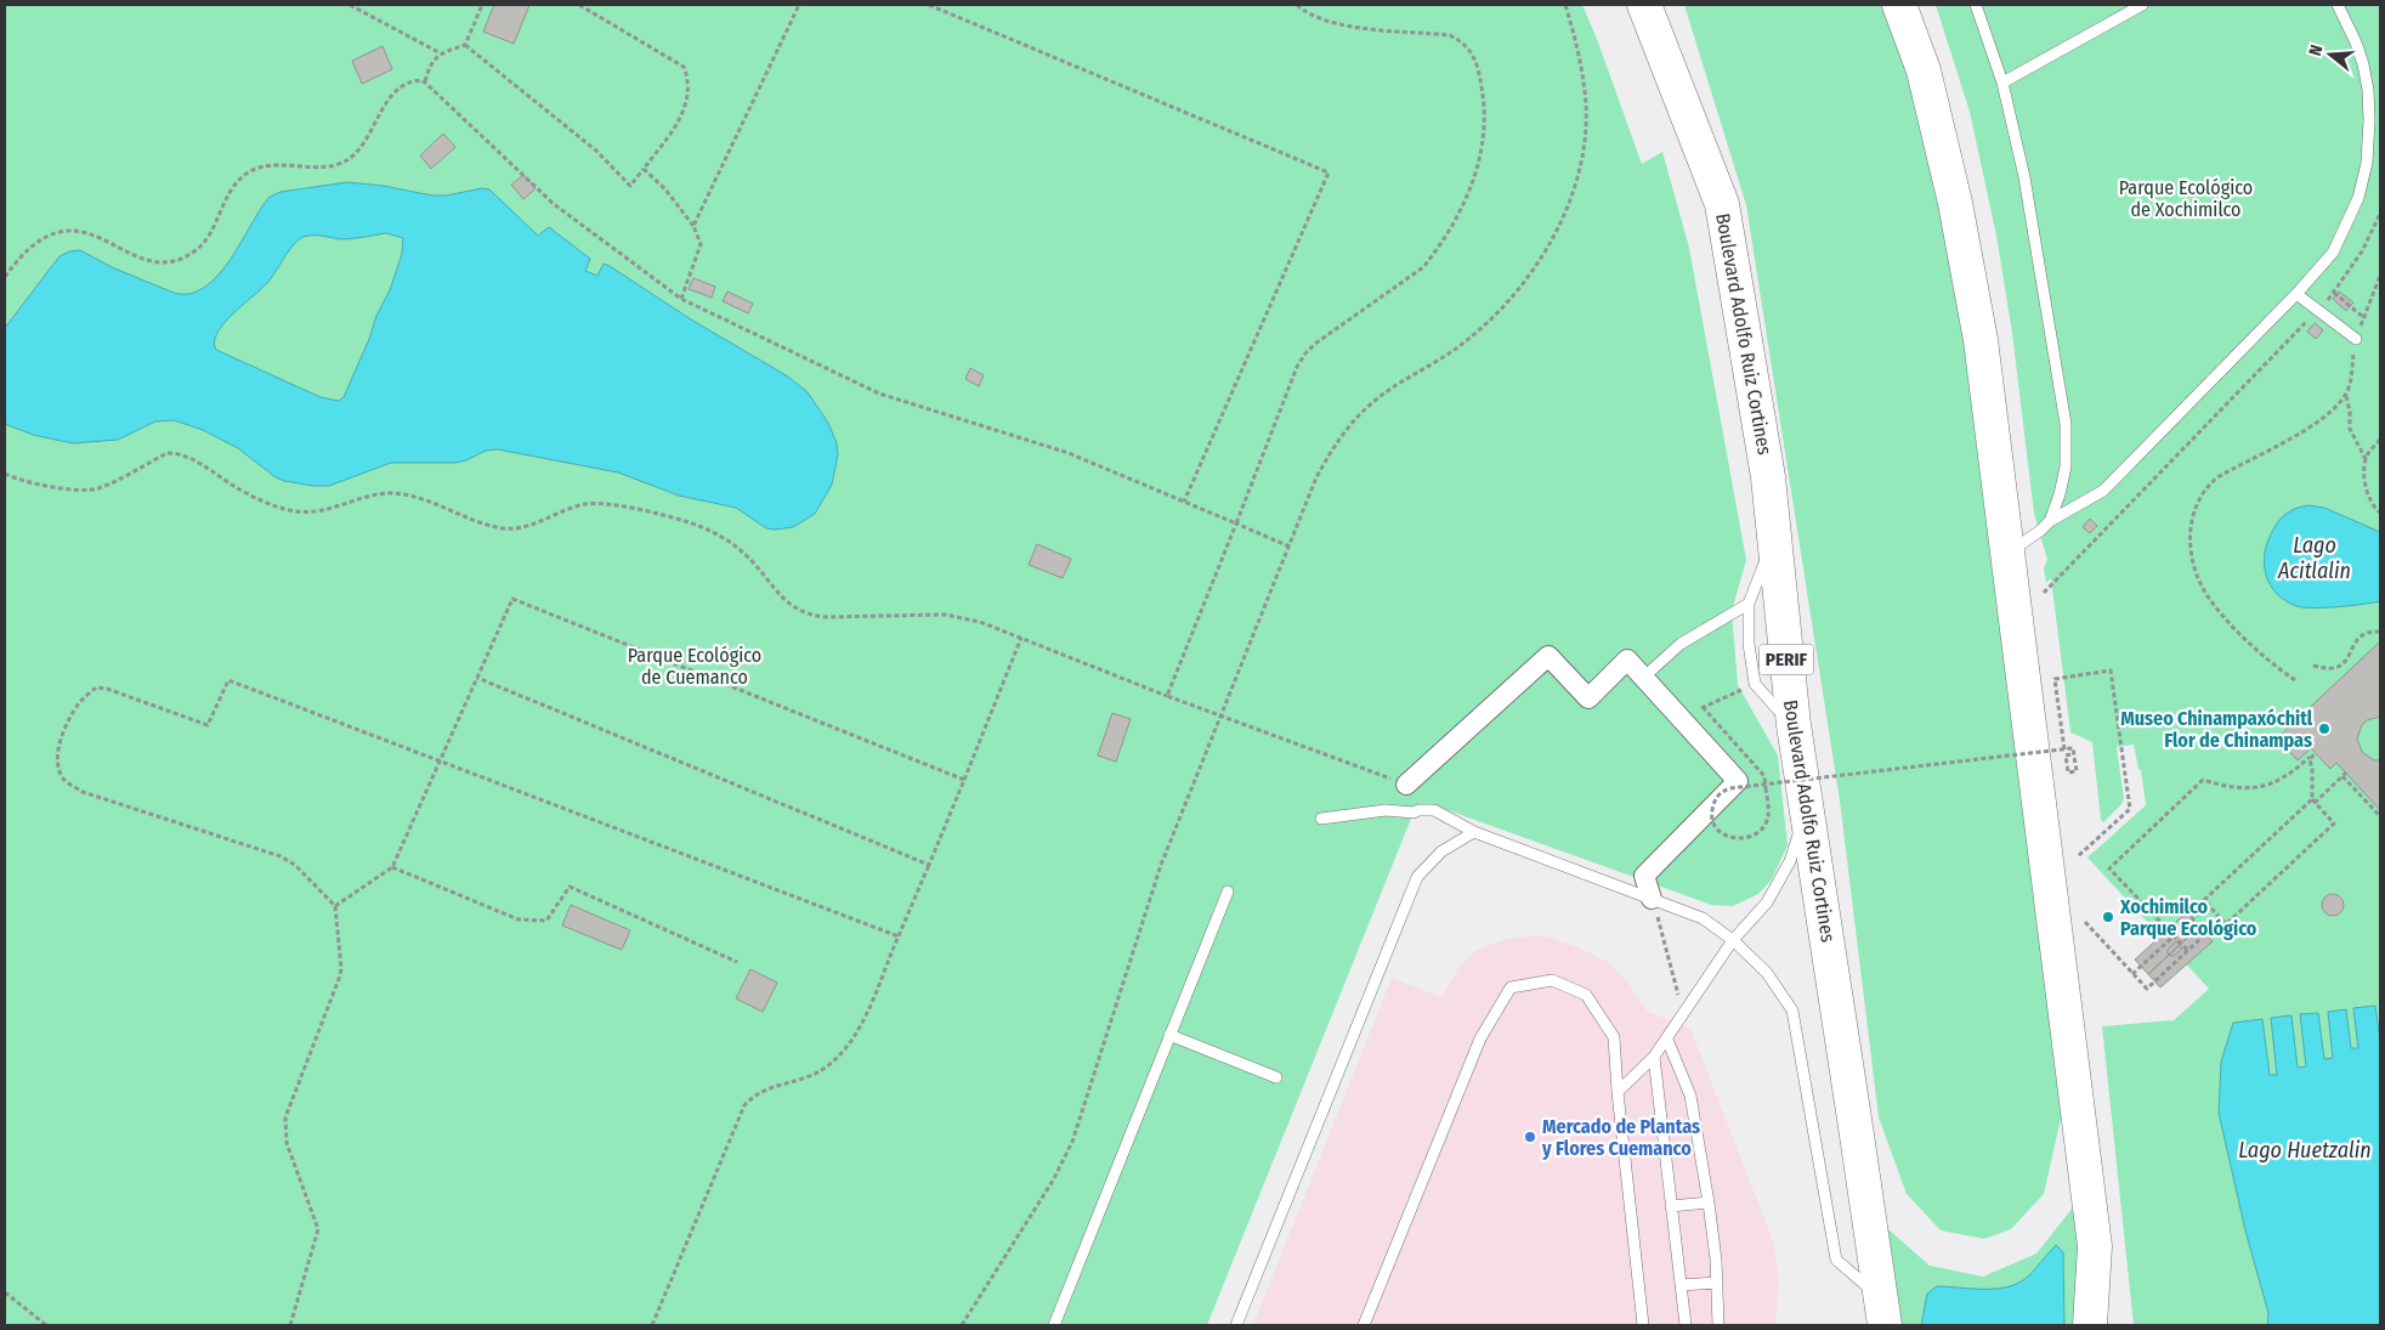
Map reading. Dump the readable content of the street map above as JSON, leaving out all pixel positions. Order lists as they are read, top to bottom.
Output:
{
  "streets": {
    "highway": ["Boulevard Adolfo Ruiz Cortines", "PERIF"]
  },
  "water": ["Lago Acitlalin", "Lago Huetzalin"],
  "parks": ["Parque Ecológico de Xochimilco", "Parque Ecológico de Cuemanco"],
  "places": ["Museo Chinampaxóchitl Flor de Chinampas", "Xochimilco Parque Ecológico", "Mercado de Plantas y Flores Cuemanco"],
  "north": "left"
}
